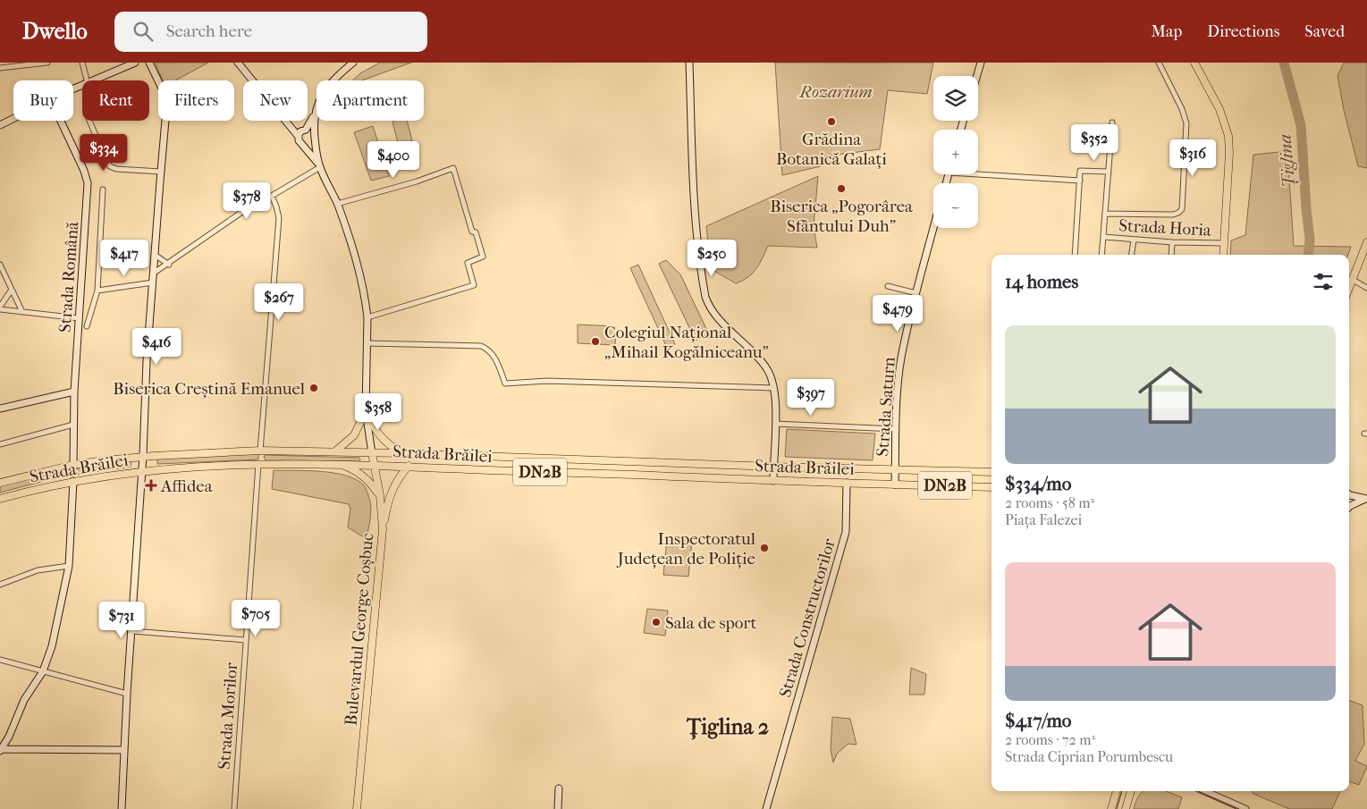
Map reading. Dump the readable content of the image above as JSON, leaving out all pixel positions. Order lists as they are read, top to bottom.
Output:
{
  "streets": {
    "main road": ["Strada Brăilei", "DN2B", "Bulevardul George Coșbuc"],
    "street": [
      "Strada Horia",
      "Strada Română",
      "Strada Saturn",
      "Strada Constructorilor",
      "Strada Morilor"
    ]
  },
  "crossings": [
    ["Strada Română", "Strada Brăilei"],
    ["Strada Saturn", "Strada Brăilei"],
    ["Strada Brăilei", "Strada Constructorilor"],
    ["Strada Brăilei", "Bulevardul George Coșbuc"],
    ["Strada Brăilei", "Strada Morilor"]
  ],
  "districts": ["Țiglina 2"],
  "water": ["Țiglina"],
  "parks": ["Rozarium"],
  "places": {
    "other": [
      "Grădina Botanică Galați",
      "Biserica „Pogorârea Sfântului Duh\"",
      "Colegiul Național „Mihail Kogălniceanu”",
      "Biserica Creștină Emanuel",
      "Inspectoratul Județean de Poliție",
      "Sala de sport"
    ],
    "health": ["Affidea"]
  },
  "page": {
    "header": "Dwello",
    "search": "Search here",
    "nav": ["Map", "Directions", "Saved"],
    "map_buttons": ["+", "−"],
    "chip": [
      "Buy",
      "Rent",
      "Filters",
      "New",
      "Apartment"
    ],
    "price": [
      "$352",
      "$334",
      "$316",
      "$400",
      "$378",
      "$417",
      "$250",
      "$267",
      "$479",
      "$416",
      "$397",
      "$358",
      "$705",
      "$731"
    ],
    "heading": "14 homes",
    "list": [
      {
        "name": "$334/mo",
        "note": "2 rooms · 58 m² · Piața Falezei"
      },
      {
        "name": "$417/mo",
        "note": "2 rooms · 72 m² · Strada Ciprian Porumbescu"
      }
    ]
  }
}
